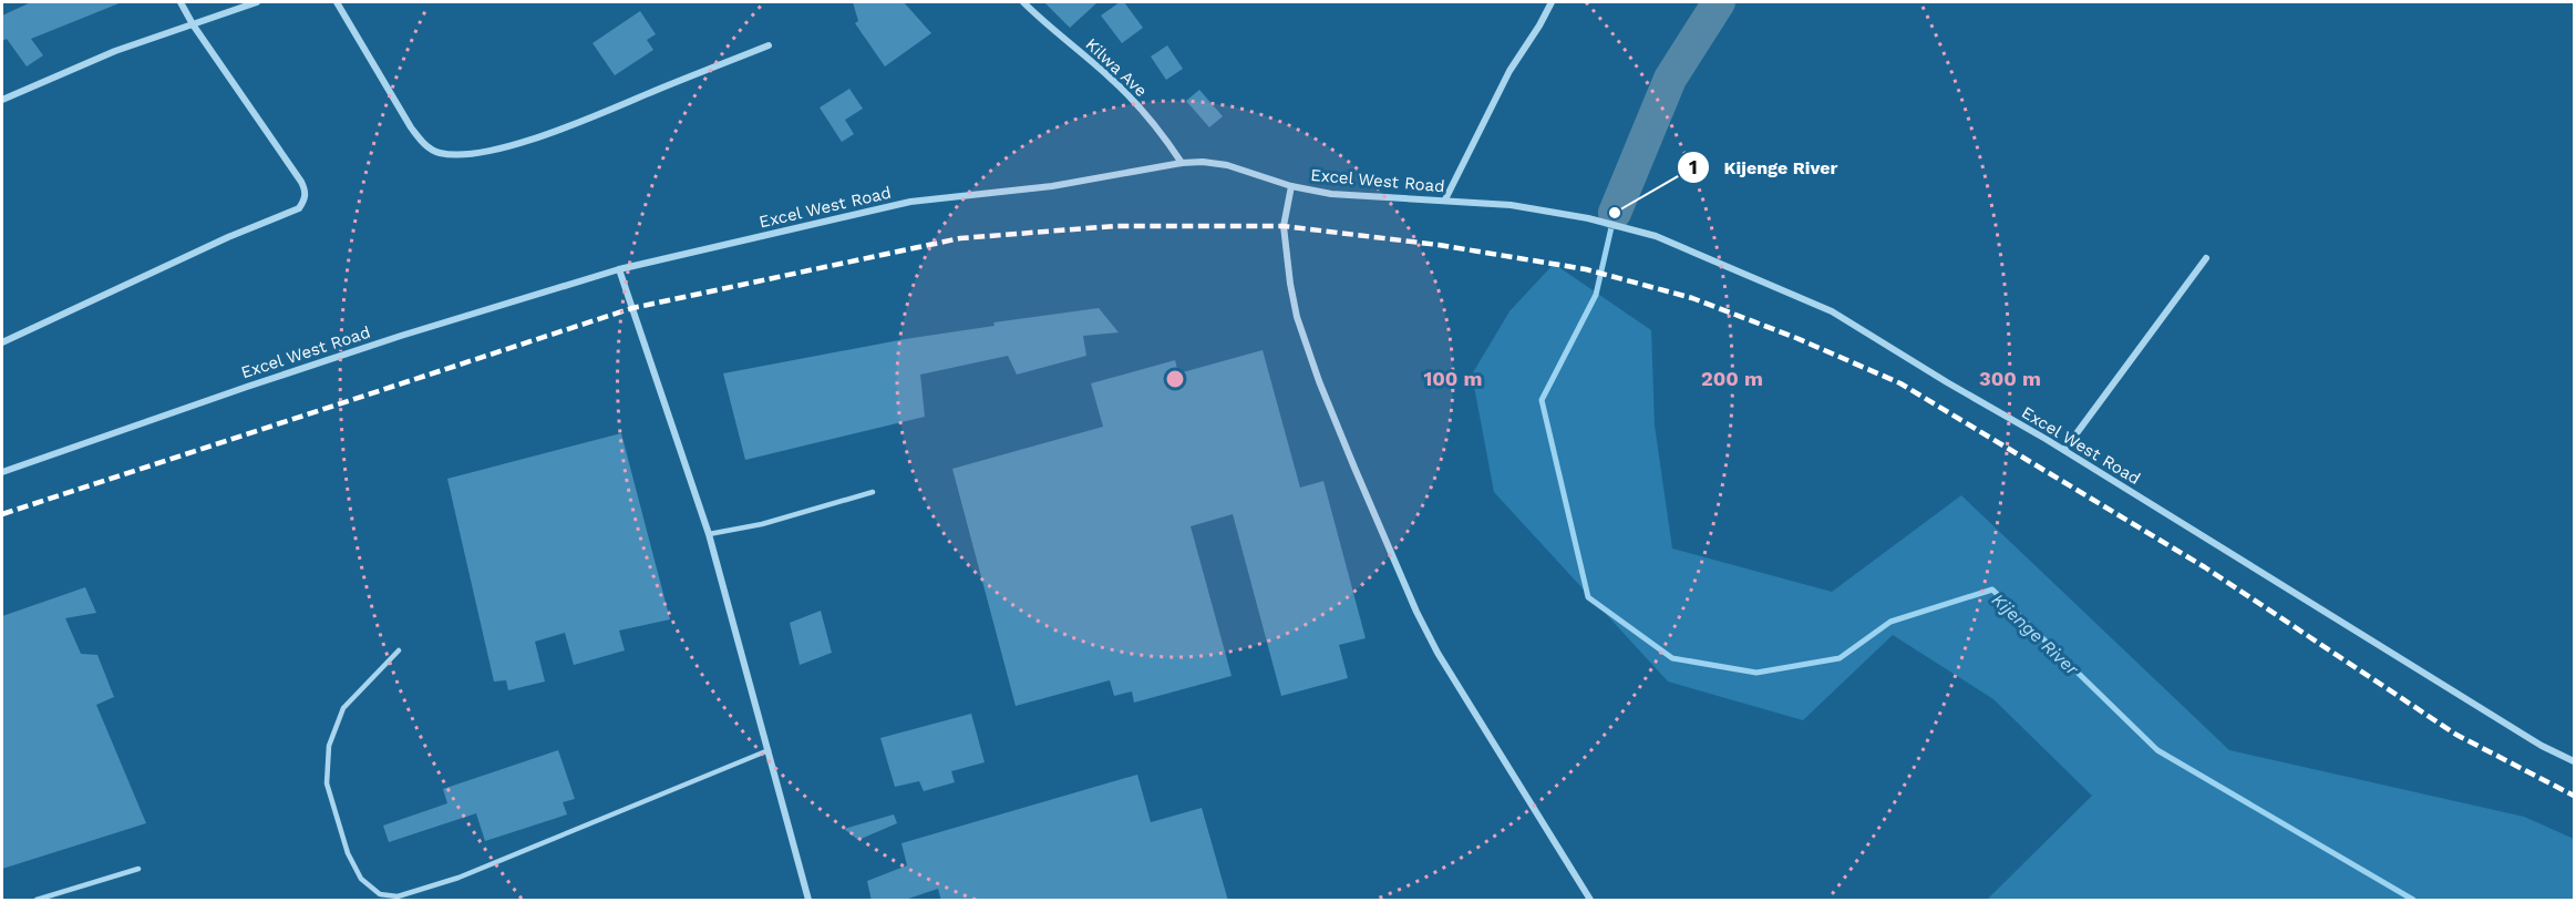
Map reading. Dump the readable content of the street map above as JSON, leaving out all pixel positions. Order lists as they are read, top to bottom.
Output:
{
  "streets": {
    "street": ["Kilwa Ave", "Excel West Road"]
  },
  "crossings": [
    ["Kilwa Ave", "Excel West Road"]
  ],
  "water": ["Kijenge River"],
  "places": ["Kijenge River"],
  "rings": ["100 m", "200 m", "300 m"]
}
